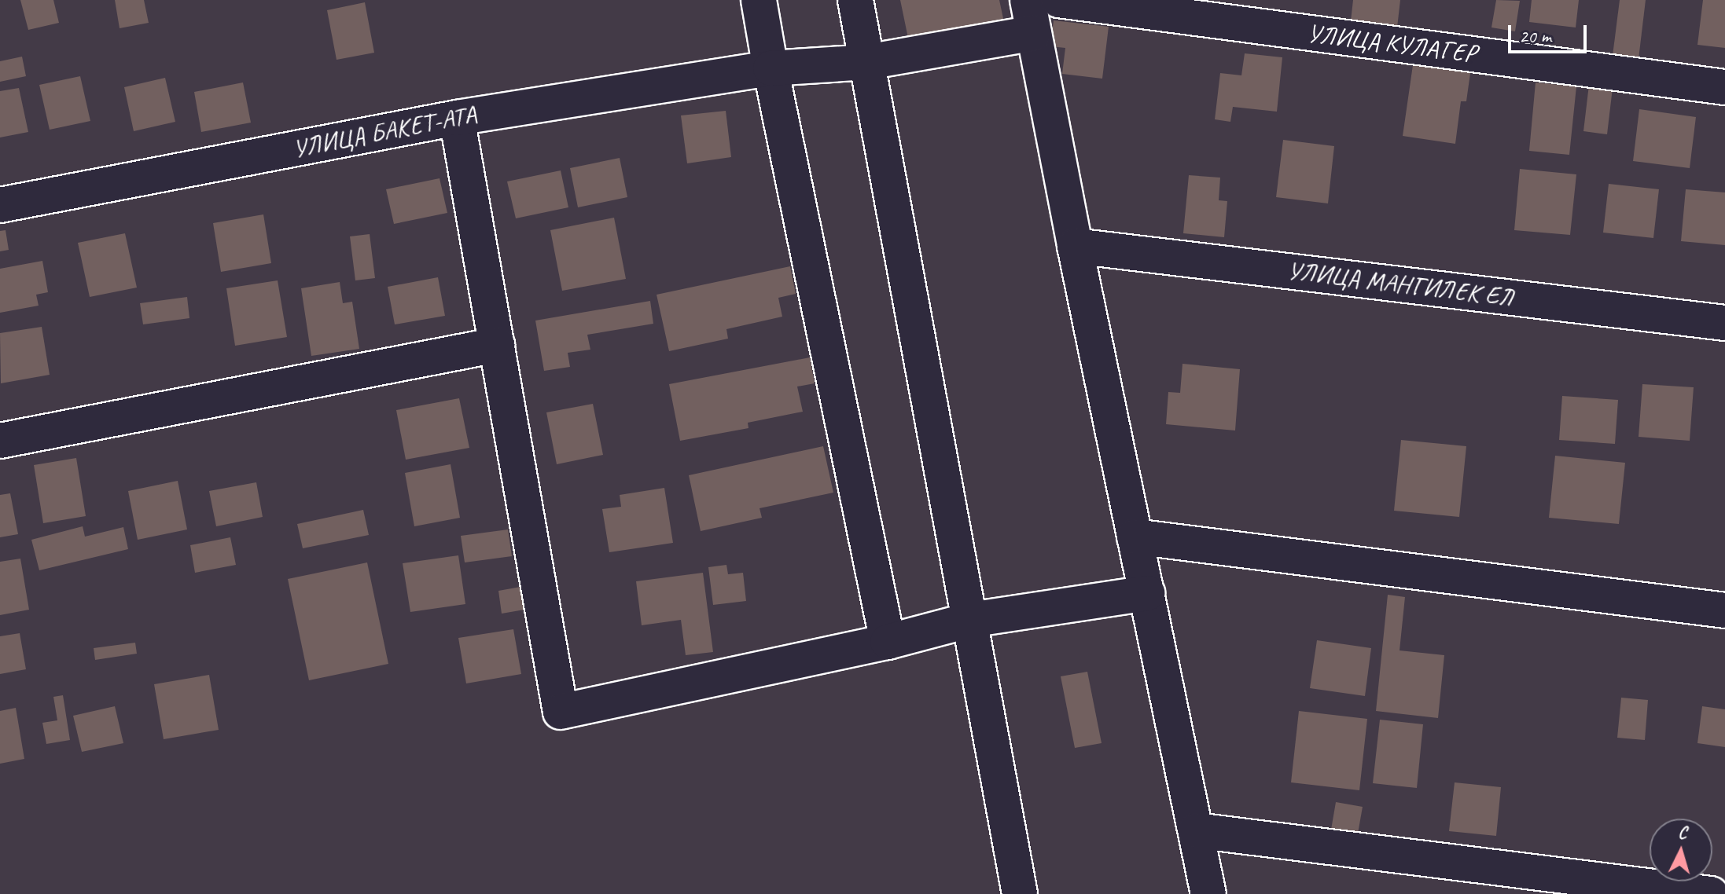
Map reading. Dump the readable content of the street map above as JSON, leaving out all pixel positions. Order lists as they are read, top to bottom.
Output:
{
  "streets": {
    "street": ["УЛИЦА КУЛАГЕР", "УЛИЦА БАКЕТ-АТА", "УЛИЦА МАНГИЛЕК ЕЛ"]
  },
  "scale_bar": "20 m",
  "north": "top"
}
